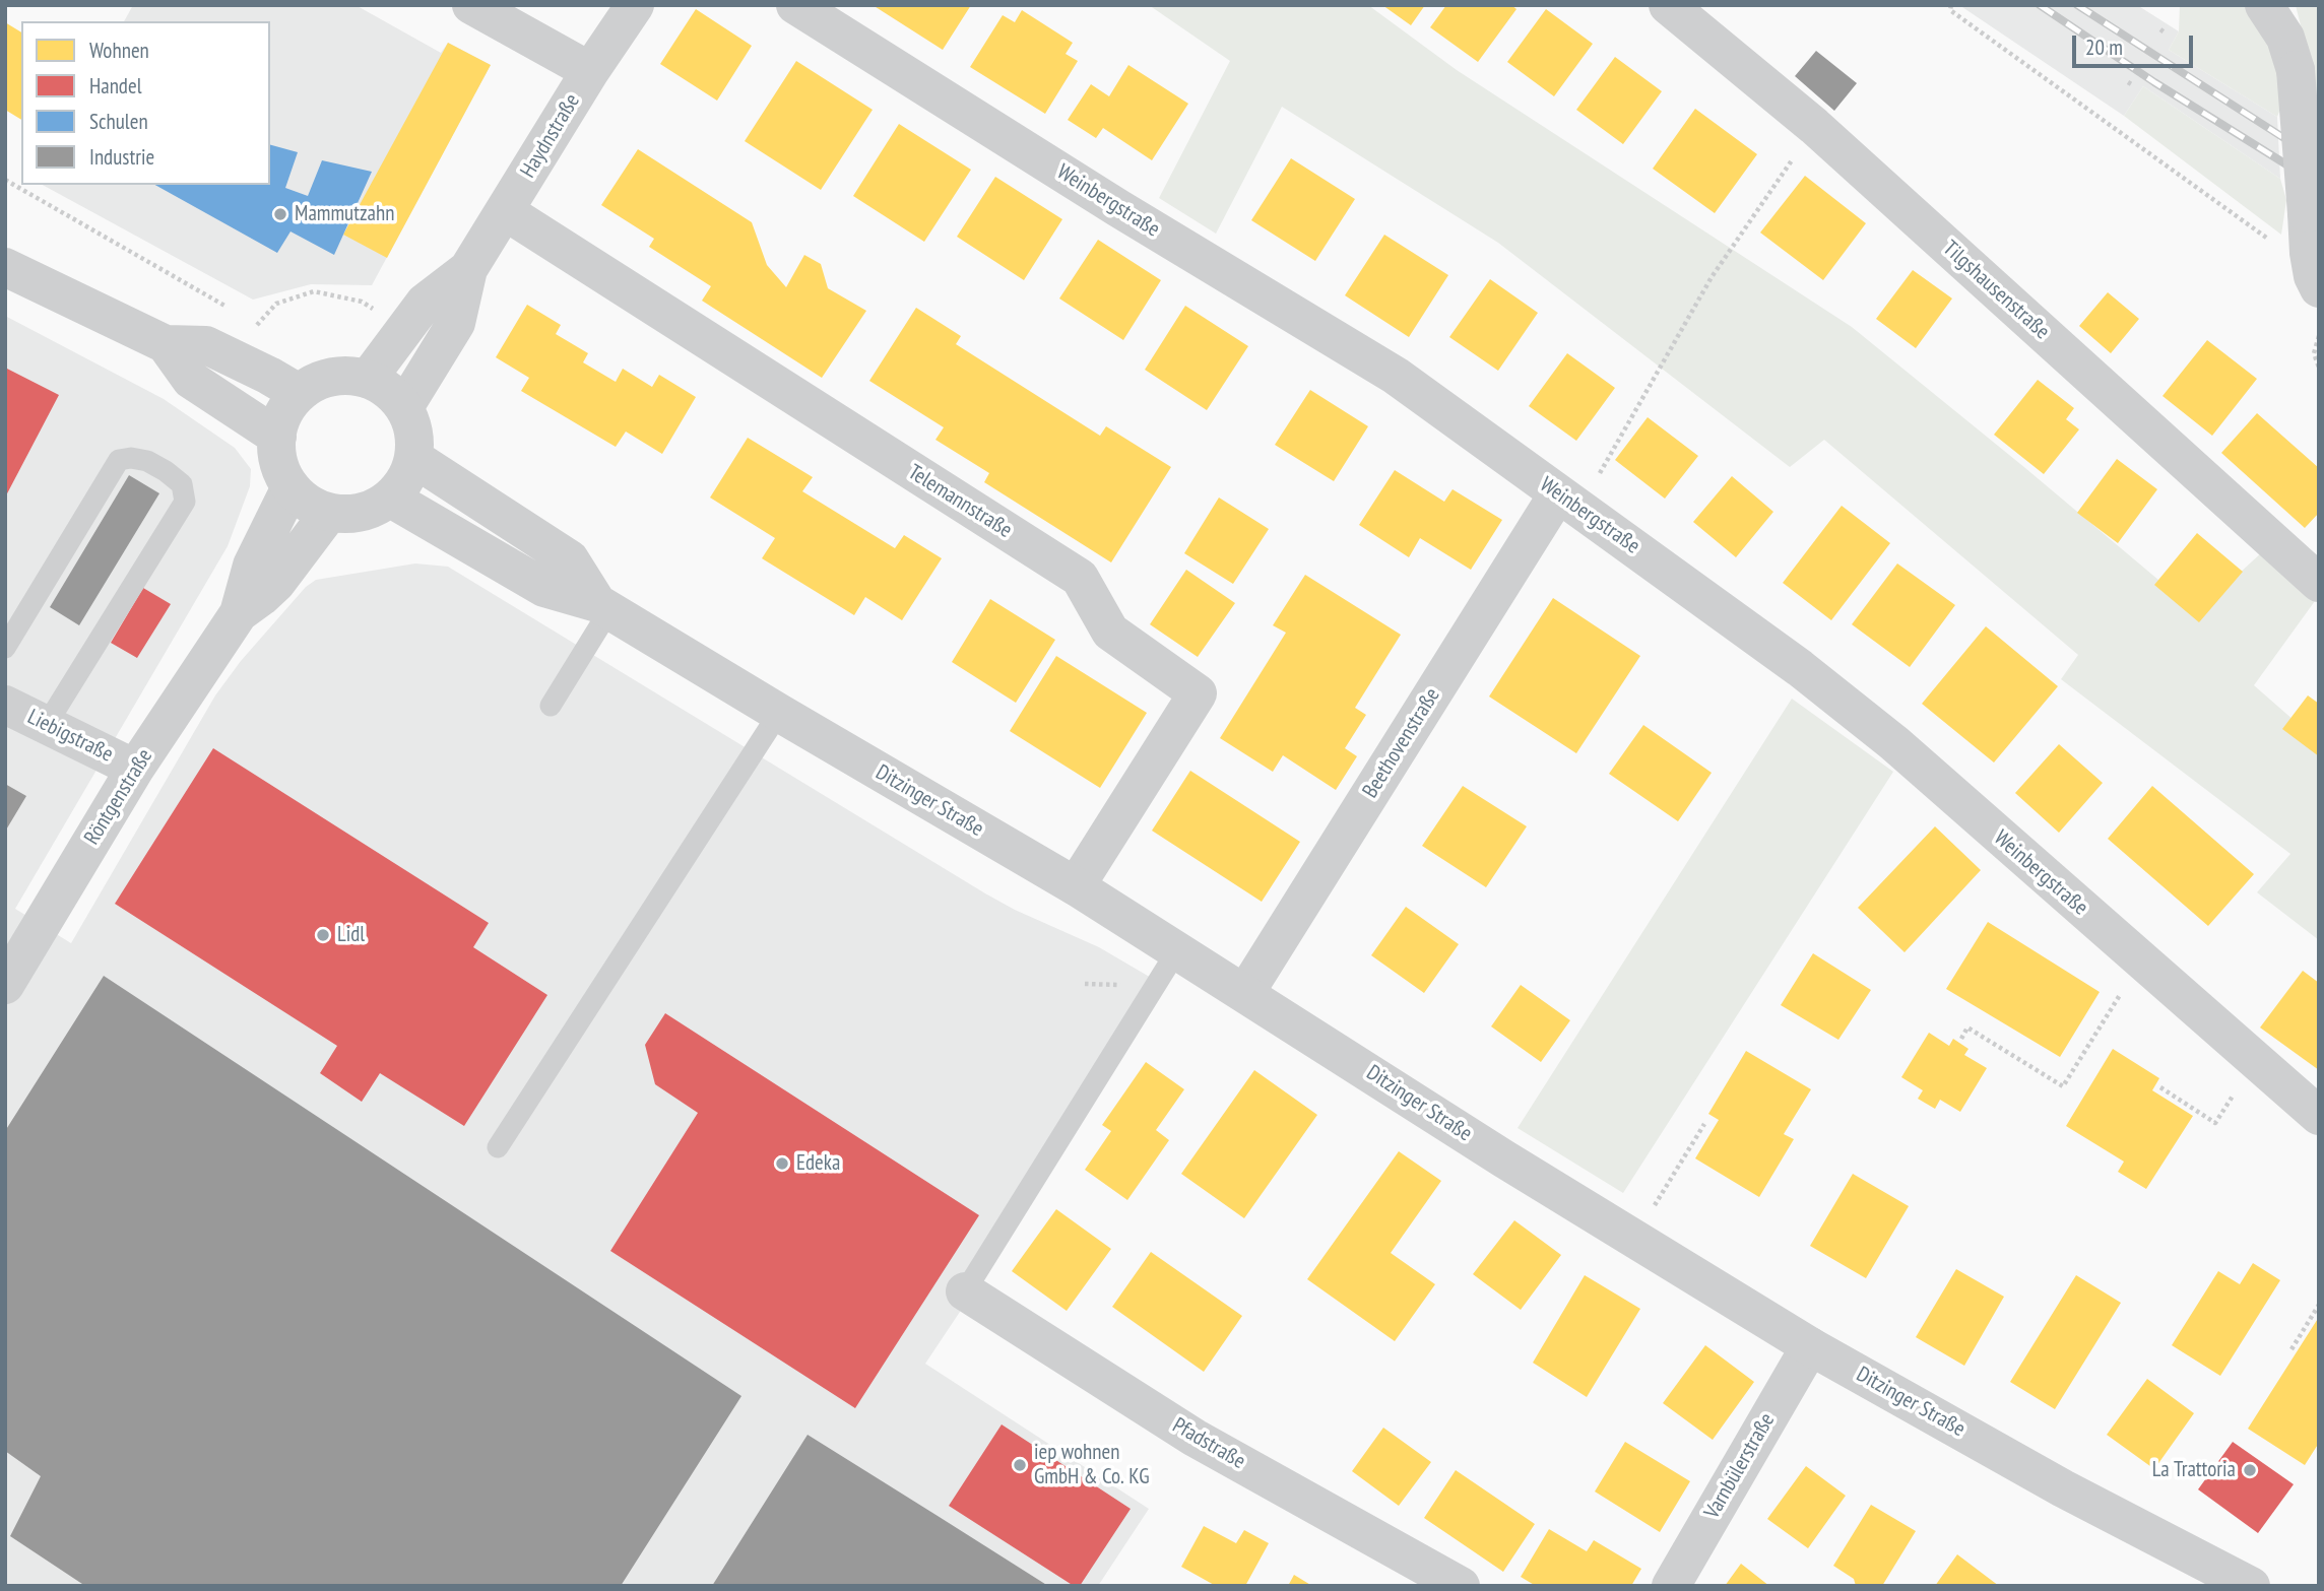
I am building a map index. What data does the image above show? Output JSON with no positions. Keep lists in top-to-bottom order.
{
  "streets": {
    "street": [
      "Haydnstraße",
      "Weinbergstraße",
      "Tilgshausenstraße",
      "Telemannstraße",
      "Liebigstraße",
      "Beethovenstraße",
      "Röntgenstraße",
      "Ditzinger Straße",
      "Pfadstraße",
      "Varnbülerstraße"
    ]
  },
  "crossings": [
    ["Haydnstraße", "Telemannstraße"],
    ["Haydnstraße", "Röntgenstraße"],
    ["Haydnstraße", "Ditzinger Straße"],
    ["Weinbergstraße", "Beethovenstraße"],
    ["Telemannstraße", "Ditzinger Straße"],
    ["Liebigstraße", "Röntgenstraße"],
    ["Beethovenstraße", "Ditzinger Straße"],
    ["Röntgenstraße", "Ditzinger Straße"],
    ["Ditzinger Straße", "Varnbülerstraße"]
  ],
  "places": [
    "Mammutzahn",
    "Lidl",
    "Edeka",
    "iep wohnen GmbH & Co. KG",
    "La Trattoria"
  ],
  "legend": [
    "Wohnen",
    "Handel",
    "Schulen",
    "Industrie"
  ],
  "scale_bar": "20 m"
}
